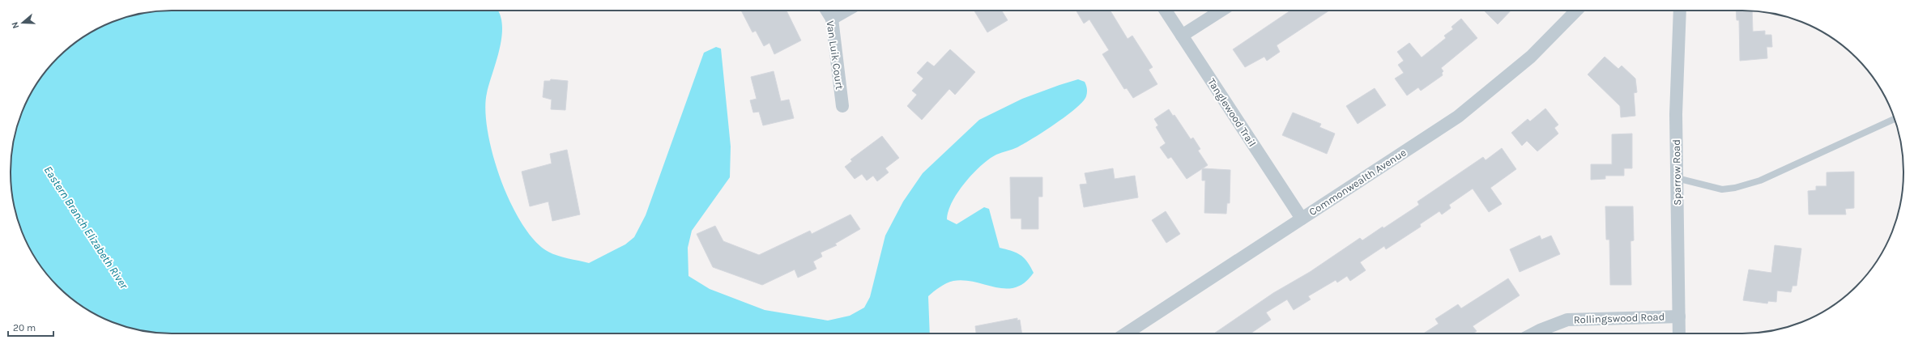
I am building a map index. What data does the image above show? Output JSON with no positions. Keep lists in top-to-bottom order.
{
  "streets": {
    "street": [
      "Van Luik Court",
      "Tanglewood Trail",
      "Sparrow Road",
      "Commonwealth Avenue",
      "Rollingswood Road"
    ]
  },
  "crossings": [
    ["Tanglewood Trail", "Commonwealth Avenue"],
    ["Sparrow Road", "Rollingswood Road"]
  ],
  "water": ["Eastern Branch Elizabeth River"],
  "scale_bar": "20 m",
  "north": "left"
}
